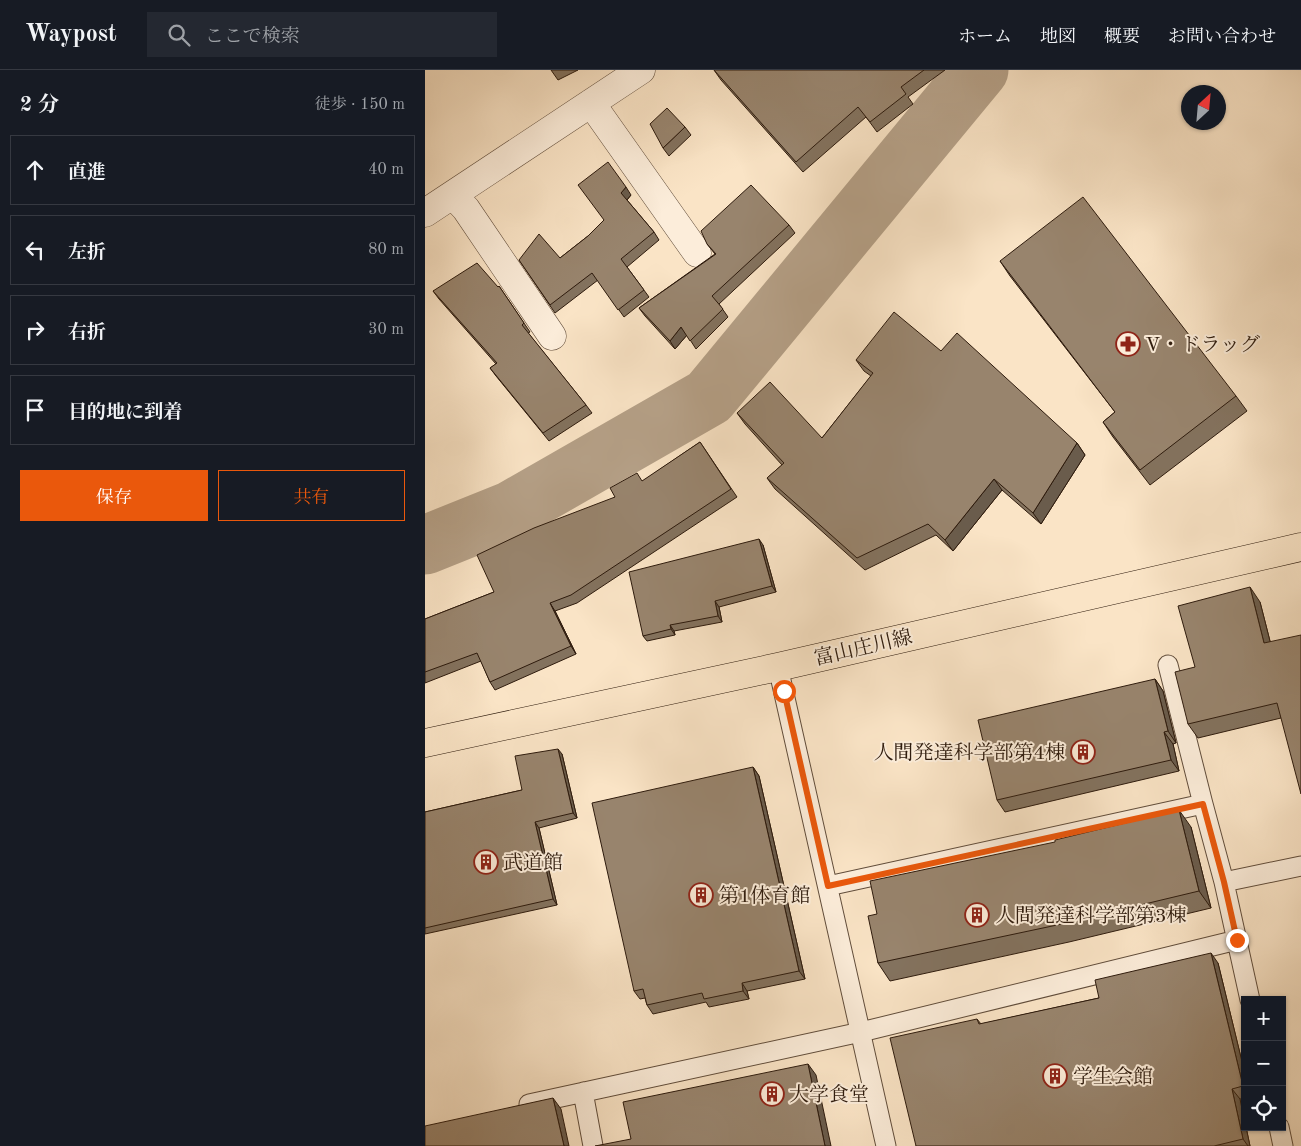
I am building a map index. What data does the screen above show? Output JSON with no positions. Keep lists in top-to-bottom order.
{
  "streets": {
    "main road": ["富山庄川線"]
  },
  "places": {
    "pharmacy": ["V・ドラッグ"],
    "building": [
      "人間発達科学部第4棟",
      "武道館",
      "第1体育館",
      "人間発達科学部第3棟",
      "学生会館",
      "大学食堂"
    ]
  },
  "north": "top right",
  "page": {
    "header": "Waypost",
    "search": "ここで検索",
    "nav": [
      "ホーム",
      "地図",
      "概要",
      "お問い合わせ"
    ],
    "heading": ["2 分", "徒歩 · 150 m"],
    "list": [
      ["直進", "40 m"],
      ["左折", "80 m"],
      ["右折", "30 m"],
      "目的地に到着"
    ],
    "buttons": ["保存", "共有"],
    "map_buttons": ["+", "−"]
  }
}
